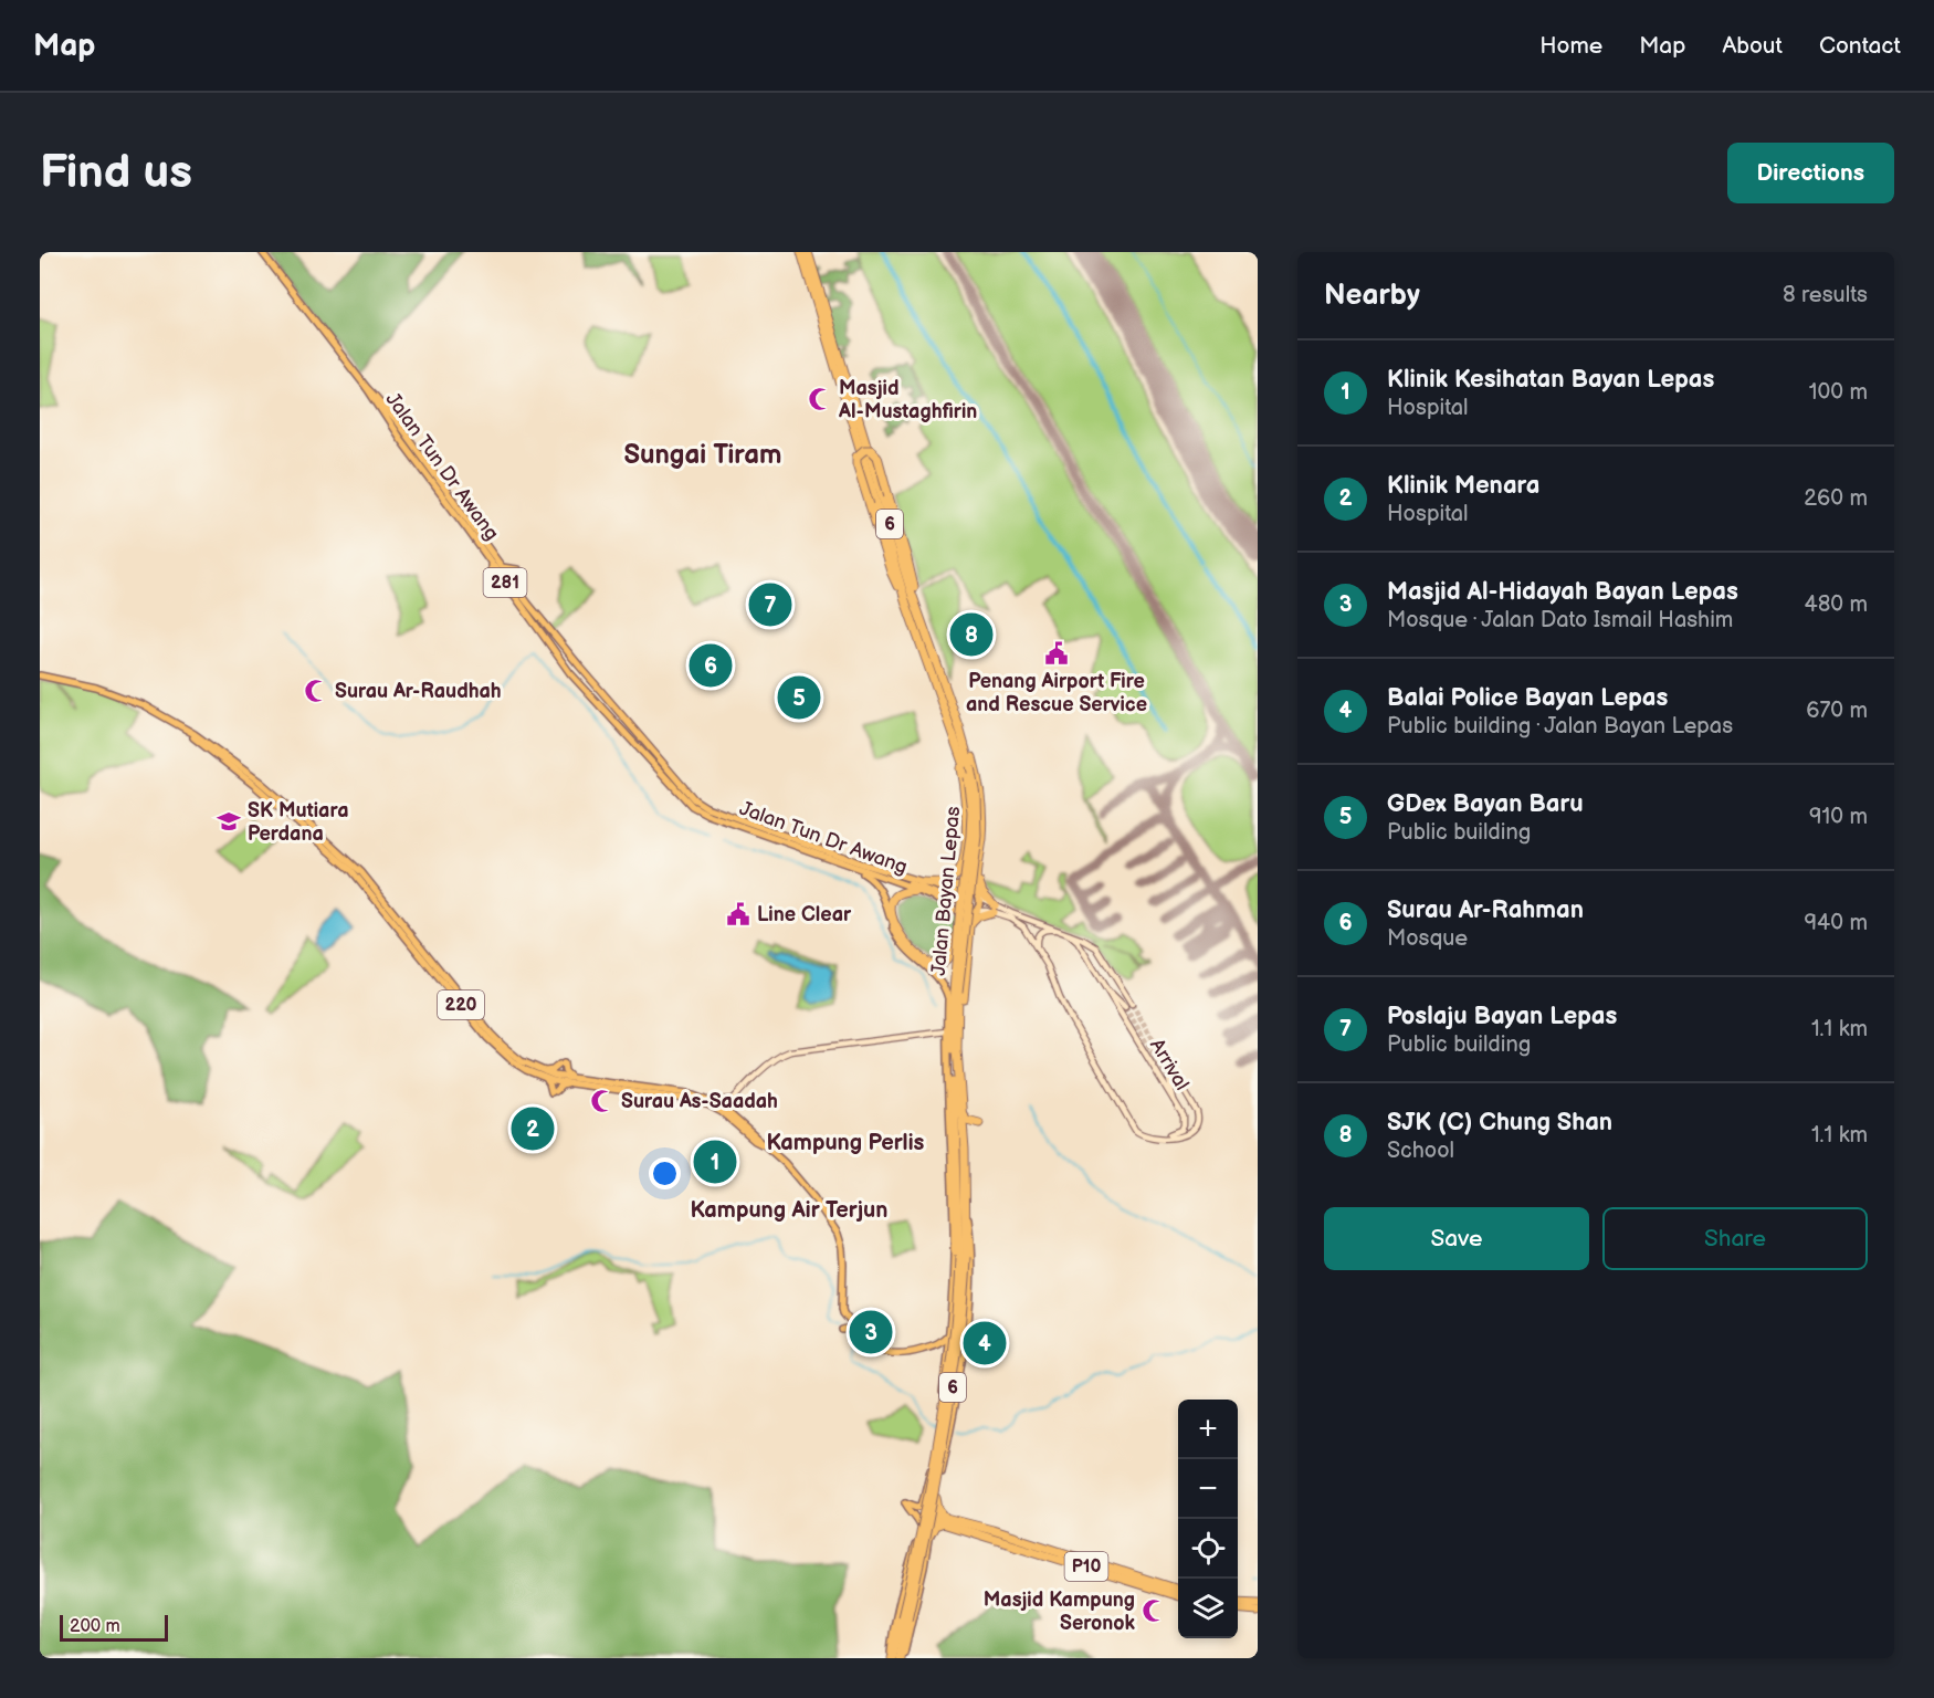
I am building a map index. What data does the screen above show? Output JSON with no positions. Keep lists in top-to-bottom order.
{
  "streets": {
    "highway": ["6", "Jalan Bayan Lepas", "P10"],
    "main road": ["Jalan Tun Dr Awang", "281", "220"],
    "street": ["Arrival"]
  },
  "crossings": [
    ["6", "Jalan Bayan Lepas"],
    ["6", "P10"],
    ["Jalan Bayan Lepas", "P10"]
  ],
  "districts": ["Sungai Tiram", "Kampung Perlis", "Kampung Air Terjun"],
  "places": {
    "mosque": [
      "Masjid Al-Mustaghfirin",
      "Surau Ar-Raudhah",
      "Surau As-Saadah",
      "Masjid Kampung Seronok"
    ],
    "public building": ["Penang Airport Fire and Rescue Service", "Line Clear"],
    "school or university": ["SK Mutiara Perdana"]
  },
  "scale_bar": "200 m",
  "page": {
    "header": "Map",
    "nav": [
      "Home",
      "Map",
      "About",
      "Contact"
    ],
    "buttons": [
      "Directions",
      ["Save", "Share"]
    ],
    "title": "Find us",
    "heading": ["Nearby", "8 results"],
    "list": [
      {
        "mark": "1",
        "name": "Klinik Kesihatan Bayan Lepas",
        "note": "Hospital",
        "value": "100 m"
      },
      {
        "mark": "2",
        "name": "Klinik Menara",
        "note": "Hospital",
        "value": "260 m"
      },
      {
        "mark": "3",
        "name": "Masjid Al-Hidayah Bayan Lepas",
        "note": "Mosque · Jalan Dato Ismail Hashim",
        "value": "480 m"
      },
      {
        "mark": "4",
        "name": "Balai Police Bayan Lepas",
        "note": "Public building · Jalan Bayan Lepas",
        "value": "670 m"
      },
      {
        "mark": "5",
        "name": "GDex Bayan Baru",
        "note": "Public building",
        "value": "910 m"
      },
      {
        "mark": "6",
        "name": "Surau Ar-Rahman",
        "note": "Mosque",
        "value": "940 m"
      },
      {
        "mark": "7",
        "name": "Poslaju Bayan Lepas",
        "note": "Public building",
        "value": "1.1 km"
      },
      {
        "mark": "8",
        "name": "SJK (C) Chung Shan",
        "note": "School",
        "value": "1.1 km"
      }
    ],
    "pins": [
      "7",
      "8",
      "6",
      "5",
      "2",
      "1",
      "3",
      "4"
    ],
    "map_buttons": ["+", "−"],
    "scale": "200 m"
  }
}
